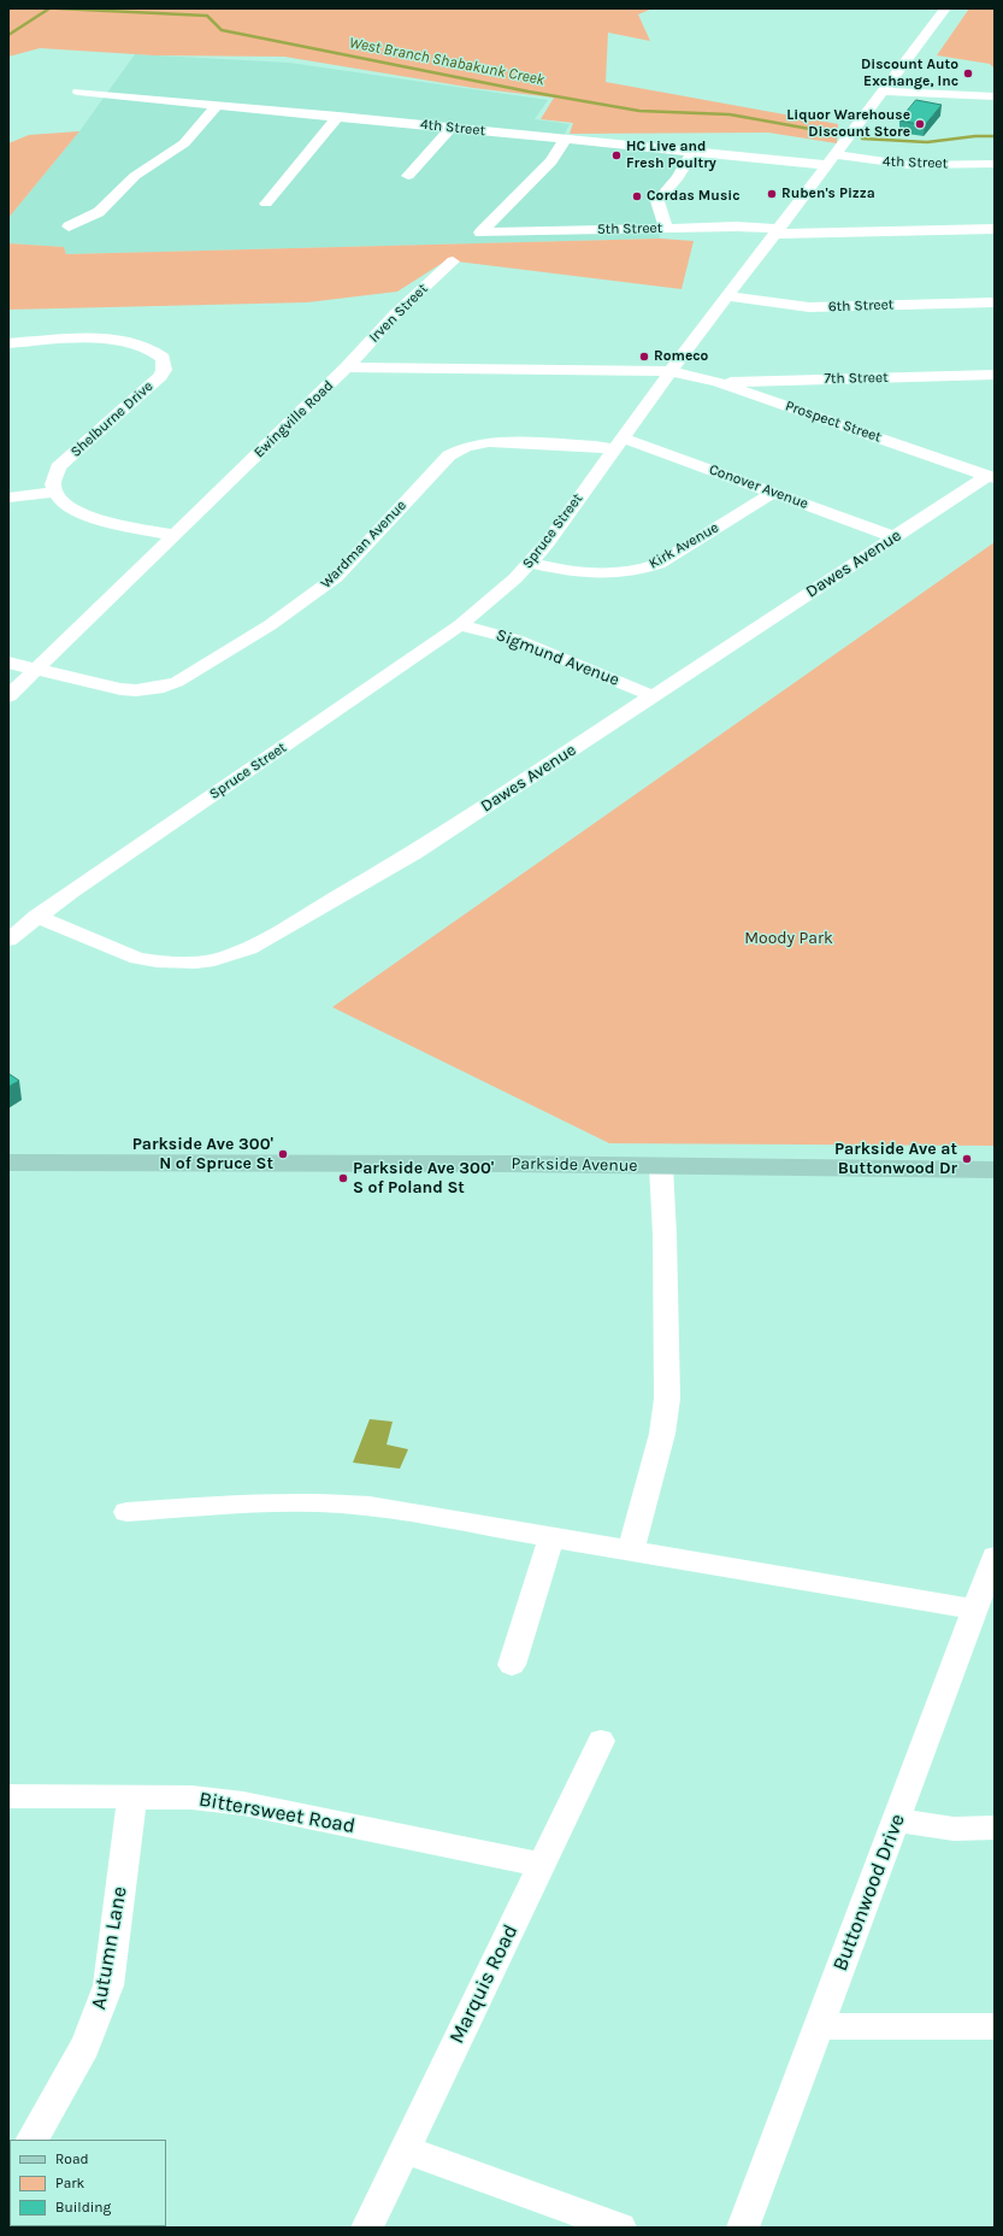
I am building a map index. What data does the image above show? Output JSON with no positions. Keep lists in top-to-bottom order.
{
  "streets": {
    "main road": ["Parkside Avenue"],
    "street": [
      "4th Street",
      "5th Street",
      "6th Street",
      "Irven Street",
      "7th Street",
      "Shelburne Drive",
      "Ewingville Road",
      "Prospect Street",
      "Conover Avenue",
      "Spruce Street",
      "Wardman Avenue",
      "Kirk Avenue",
      "Dawes Avenue",
      "Sigmund Avenue",
      "Bittersweet Road",
      "Buttonwood Drive",
      "Autumn Lane",
      "Marquis Road"
    ]
  },
  "crossings": [
    ["4th Street", "5th Street"],
    ["4th Street", "Spruce Street"],
    ["5th Street", "Spruce Street"],
    ["6th Street", "Spruce Street"],
    ["Irven Street", "Ewingville Road"],
    ["7th Street", "Prospect Street"],
    ["Ewingville Road", "Prospect Street"],
    ["Ewingville Road", "Spruce Street"],
    ["Ewingville Road", "Wardman Avenue"],
    ["Prospect Street", "Spruce Street"],
    ["Prospect Street", "Dawes Avenue"],
    ["Conover Avenue", "Spruce Street"],
    ["Conover Avenue", "Wardman Avenue"],
    ["Conover Avenue", "Kirk Avenue"],
    ["Conover Avenue", "Dawes Avenue"],
    ["Spruce Street", "Wardman Avenue"],
    ["Spruce Street", "Kirk Avenue"],
    ["Spruce Street", "Dawes Avenue"],
    ["Spruce Street", "Sigmund Avenue"],
    ["Dawes Avenue", "Sigmund Avenue"],
    ["Bittersweet Road", "Autumn Lane"],
    ["Bittersweet Road", "Marquis Road"]
  ],
  "water": ["West Branch Shabakunk Creek"],
  "parks": ["Moody Park"],
  "places": [
    "Discount Auto Exchange, Inc",
    "Liquor Warehouse Discount Store",
    "HC Live and Fresh Poultry",
    "Ruben's Pizza",
    "Cordas Music",
    "Romeco",
    "Parkside Ave 300' N of Spruce St",
    "Parkside Ave at Buttonwood Dr",
    "Parkside Ave 300' S of Poland St"
  ],
  "legend": ["Road", "Park", "Building"]
}
